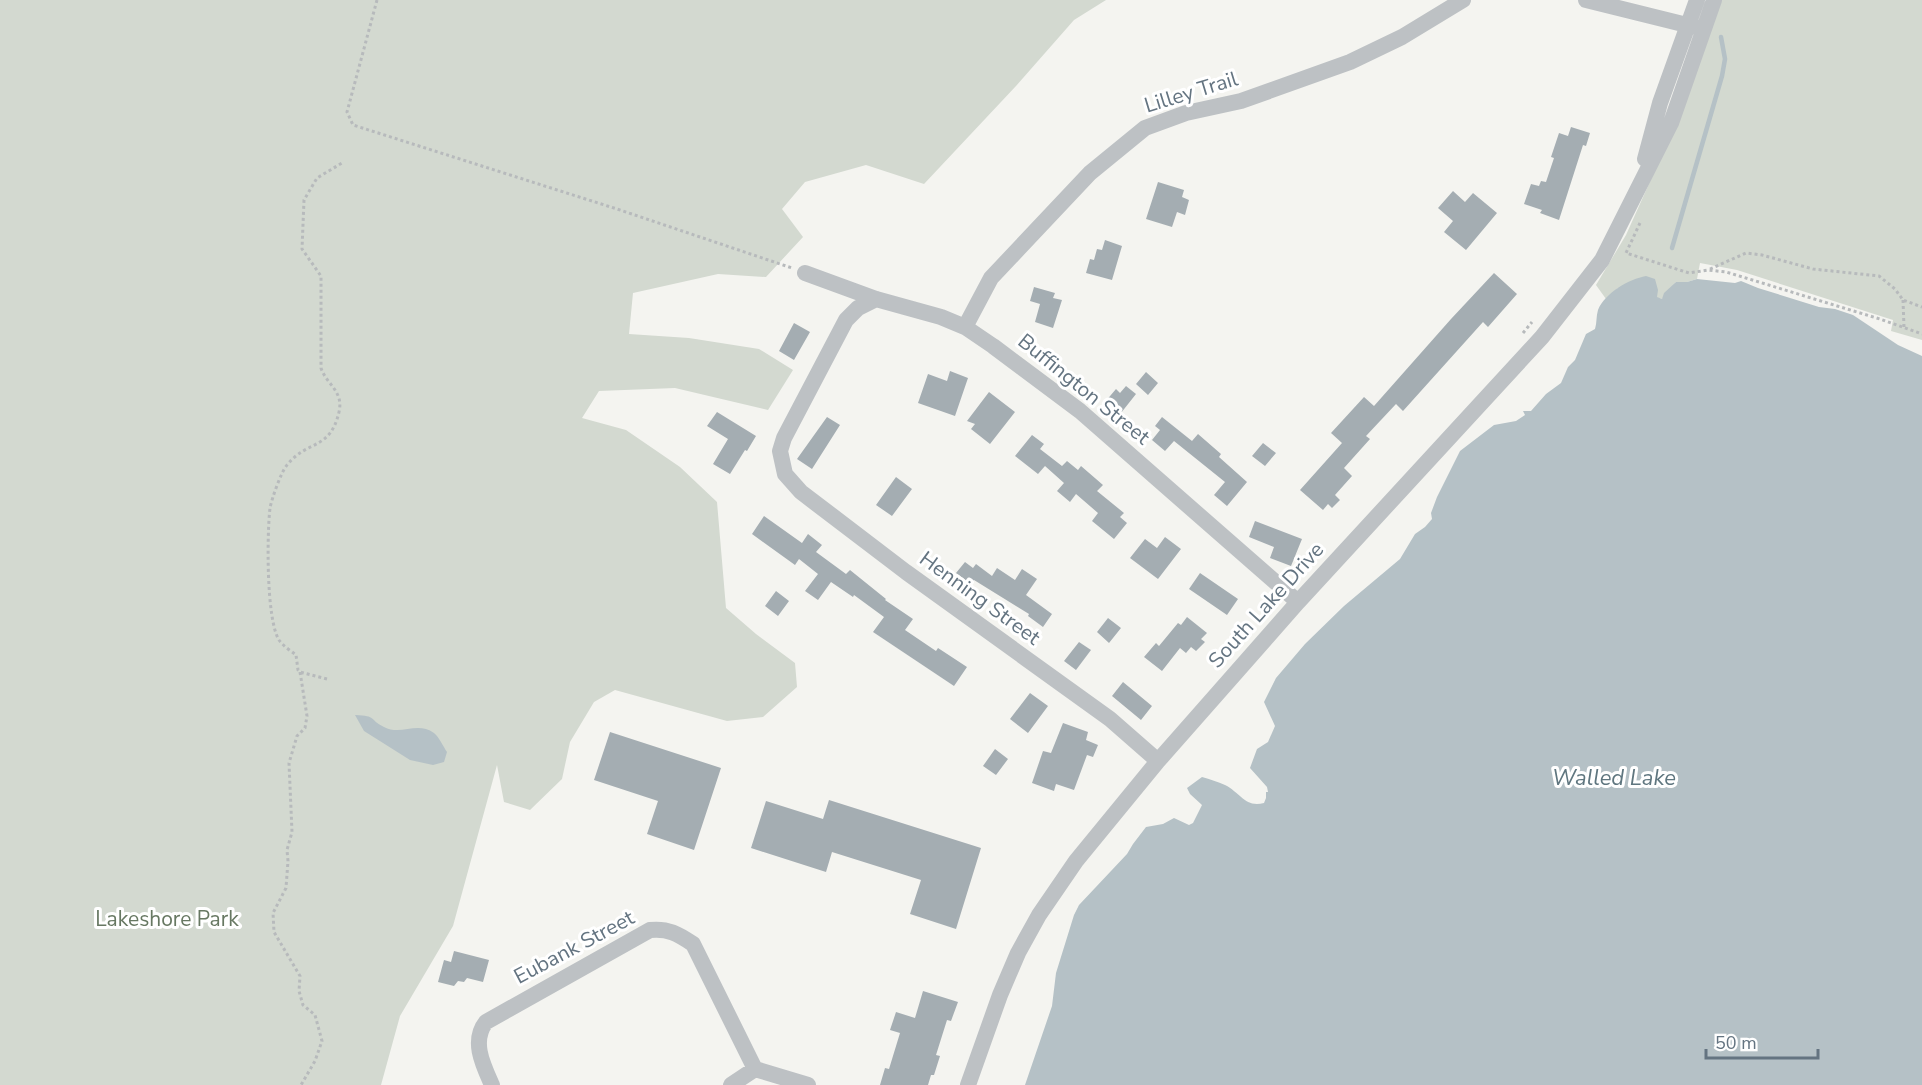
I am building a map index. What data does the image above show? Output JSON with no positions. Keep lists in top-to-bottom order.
{
  "streets": {
    "street": [
      "Lilley Trail",
      "Buffington Street",
      "Henning Street",
      "South Lake Drive",
      "Eubank Street"
    ]
  },
  "crossings": [
    ["Lilley Trail", "Buffington Street"],
    ["Buffington Street", "Henning Street"],
    ["Buffington Street", "South Lake Drive"],
    ["Henning Street", "South Lake Drive"]
  ],
  "water": ["Walled Lake"],
  "parks": ["Lakeshore Park"],
  "scale_bar": "50 m"
}
